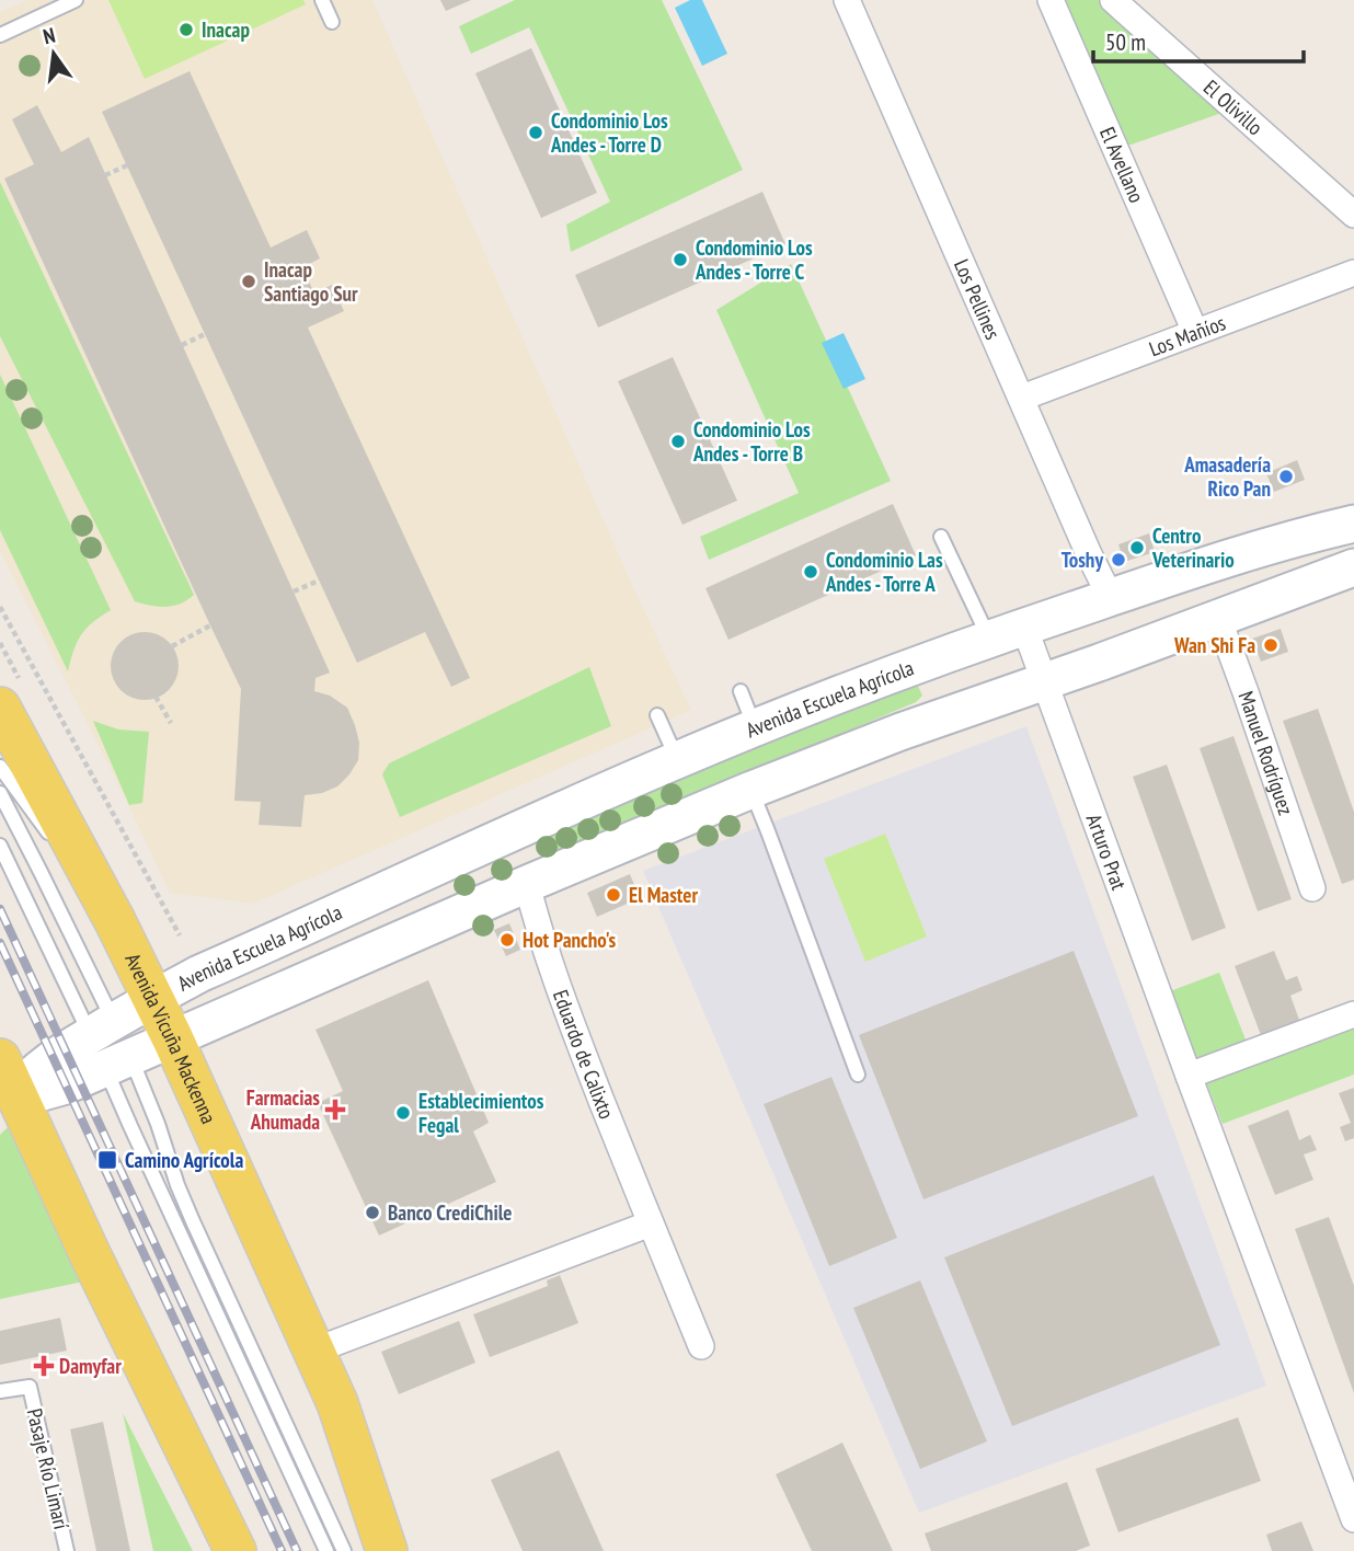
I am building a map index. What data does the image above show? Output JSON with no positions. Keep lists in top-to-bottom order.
{
  "streets": {
    "main road": ["Avenida Escuela Agrícola", "Avenida Vicuña Mackenna"],
    "street": [
      "El Olivillo",
      "El Avellano",
      "Los Pellines",
      "Los Mañíos",
      "Manuel Rodríguez",
      "Arturo Prat",
      "Eduardo de Calixto"
    ],
    "lane": ["Pasaje Río Limarí"]
  },
  "crossings": [
    ["El Avellano", "Los Mañíos"],
    ["Los Pellines", "Los Mañíos"],
    ["Los Pellines", "Avenida Escuela Agrícola"],
    ["Avenida Escuela Agrícola", "Manuel Rodríguez"],
    ["Avenida Escuela Agrícola", "Arturo Prat"],
    ["Avenida Escuela Agrícola", "Avenida Vicuña Mackenna"],
    ["Avenida Escuela Agrícola", "Eduardo de Calixto"]
  ],
  "places": {
    "other": [
      "Inacap",
      "Condominio Los Andes - Torre D",
      "Condominio Los Andes - Torre C",
      "Inacap Santiago Sur",
      "Condominio Los Andes - Torre B",
      "Amasadería Rico Pan",
      "Centro Veterinario",
      "Toshy",
      "Condominio Las Andes - Torre A",
      "Wan Shi Fa",
      "El Master",
      "Hot Pancho's",
      "Establecimientos Fegal",
      "Banco CrediChile"
    ],
    "health": ["Farmacias Ahumada", "Damyfar"],
    "transit": ["Camino Agrícola"]
  },
  "scale_bar": "50 m",
  "north": "top"
}
